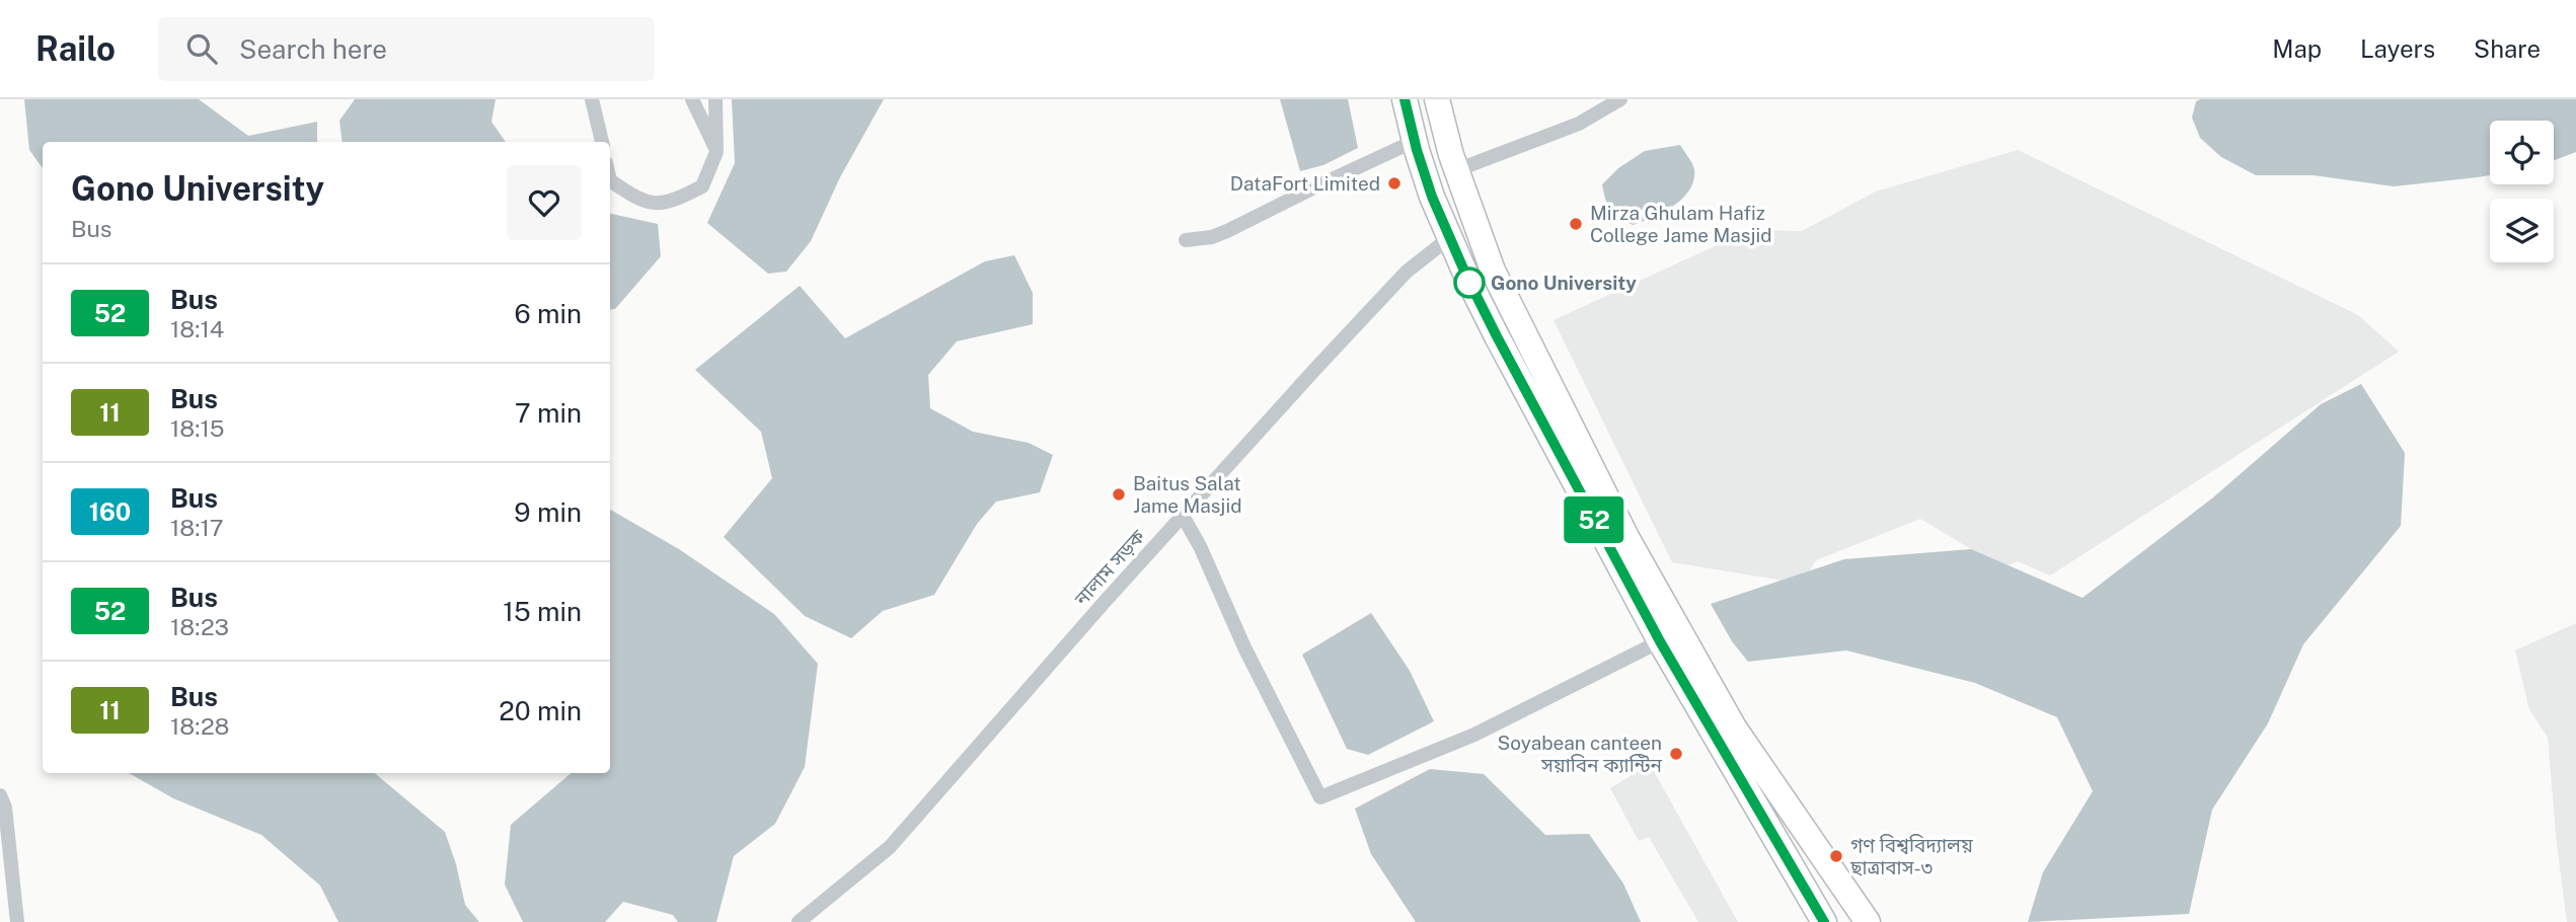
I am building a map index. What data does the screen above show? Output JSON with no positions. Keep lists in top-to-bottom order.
{
  "streets": {
    "street": ["নালাম সড়ক"]
  },
  "places": [
    "DataFort Limited",
    "Mirza Ghulam Hafiz College Jame Masjid",
    "Gono University",
    "Baitus Salat Jame Masjid",
    "Soyabean canteen সয়াবিন ক্যান্টিন",
    "গণ বিশ্ববিদ্যালয় ছাত্রাবাস-৩"
  ],
  "lines": ["bus line 52"],
  "page": {
    "header": "Railo",
    "search": "Search here",
    "nav": ["Map", "Layers", "Share"],
    "on_map": "52",
    "heading": ["Gono University", "Bus"],
    "list": [
      {
        "mark": "52",
        "name": "Bus",
        "note": "18:14",
        "value": "6 min"
      },
      {
        "mark": "11",
        "name": "Bus",
        "note": "18:15",
        "value": "7 min"
      },
      {
        "mark": "160",
        "name": "Bus",
        "note": "18:17",
        "value": "9 min"
      },
      {
        "mark": "52",
        "name": "Bus",
        "note": "18:23",
        "value": "15 min"
      },
      {
        "mark": "11",
        "name": "Bus",
        "note": "18:28",
        "value": "20 min"
      }
    ]
  }
}
